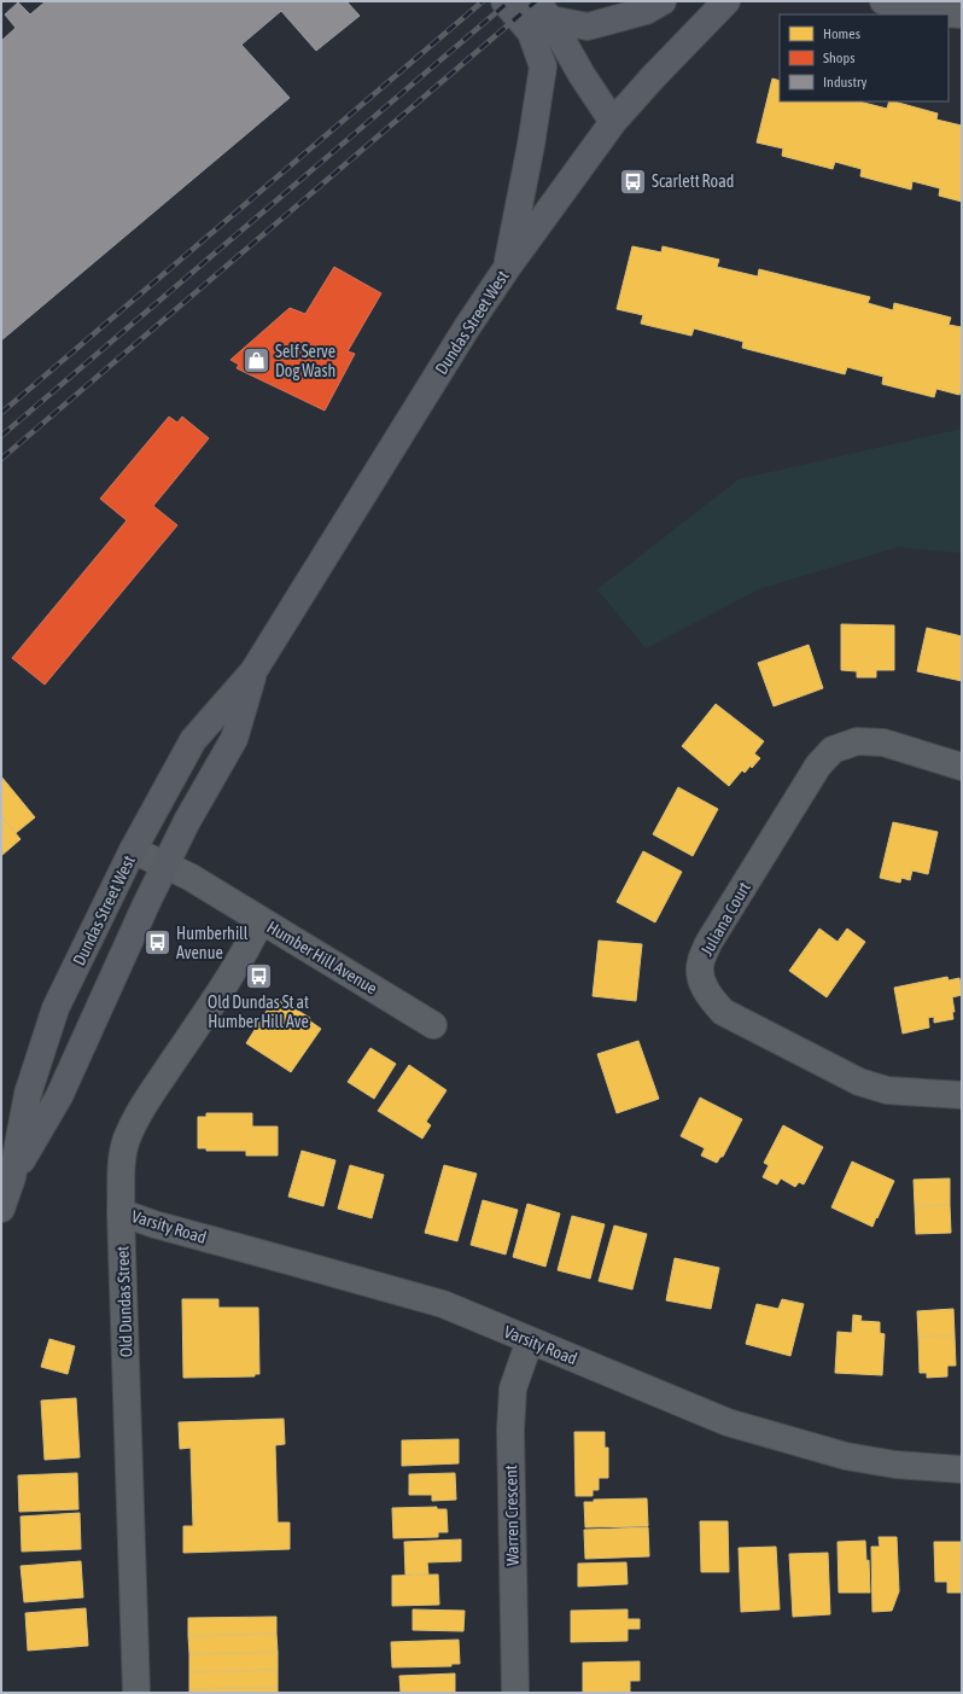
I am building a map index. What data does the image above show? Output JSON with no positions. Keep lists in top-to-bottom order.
{
  "streets": {
    "main road": ["Dundas Street West"],
    "street": [
      "Juliana Court",
      "Humber Hill Avenue",
      "Varsity Road",
      "Old Dundas Street",
      "Warren Crescent"
    ]
  },
  "crossings": [
    ["Dundas Street West", "Humber Hill Avenue"],
    ["Humber Hill Avenue", "Old Dundas Street"],
    ["Varsity Road", "Old Dundas Street"],
    ["Varsity Road", "Warren Crescent"]
  ],
  "places": {
    "bus stop": ["Scarlett Road", "Humberhill Avenue", "Old Dundas St at Humber Hill Ave"],
    "shop": ["Self Serve Dog Wash"]
  },
  "legend": ["Homes", "Shops", "Industry"]
}
